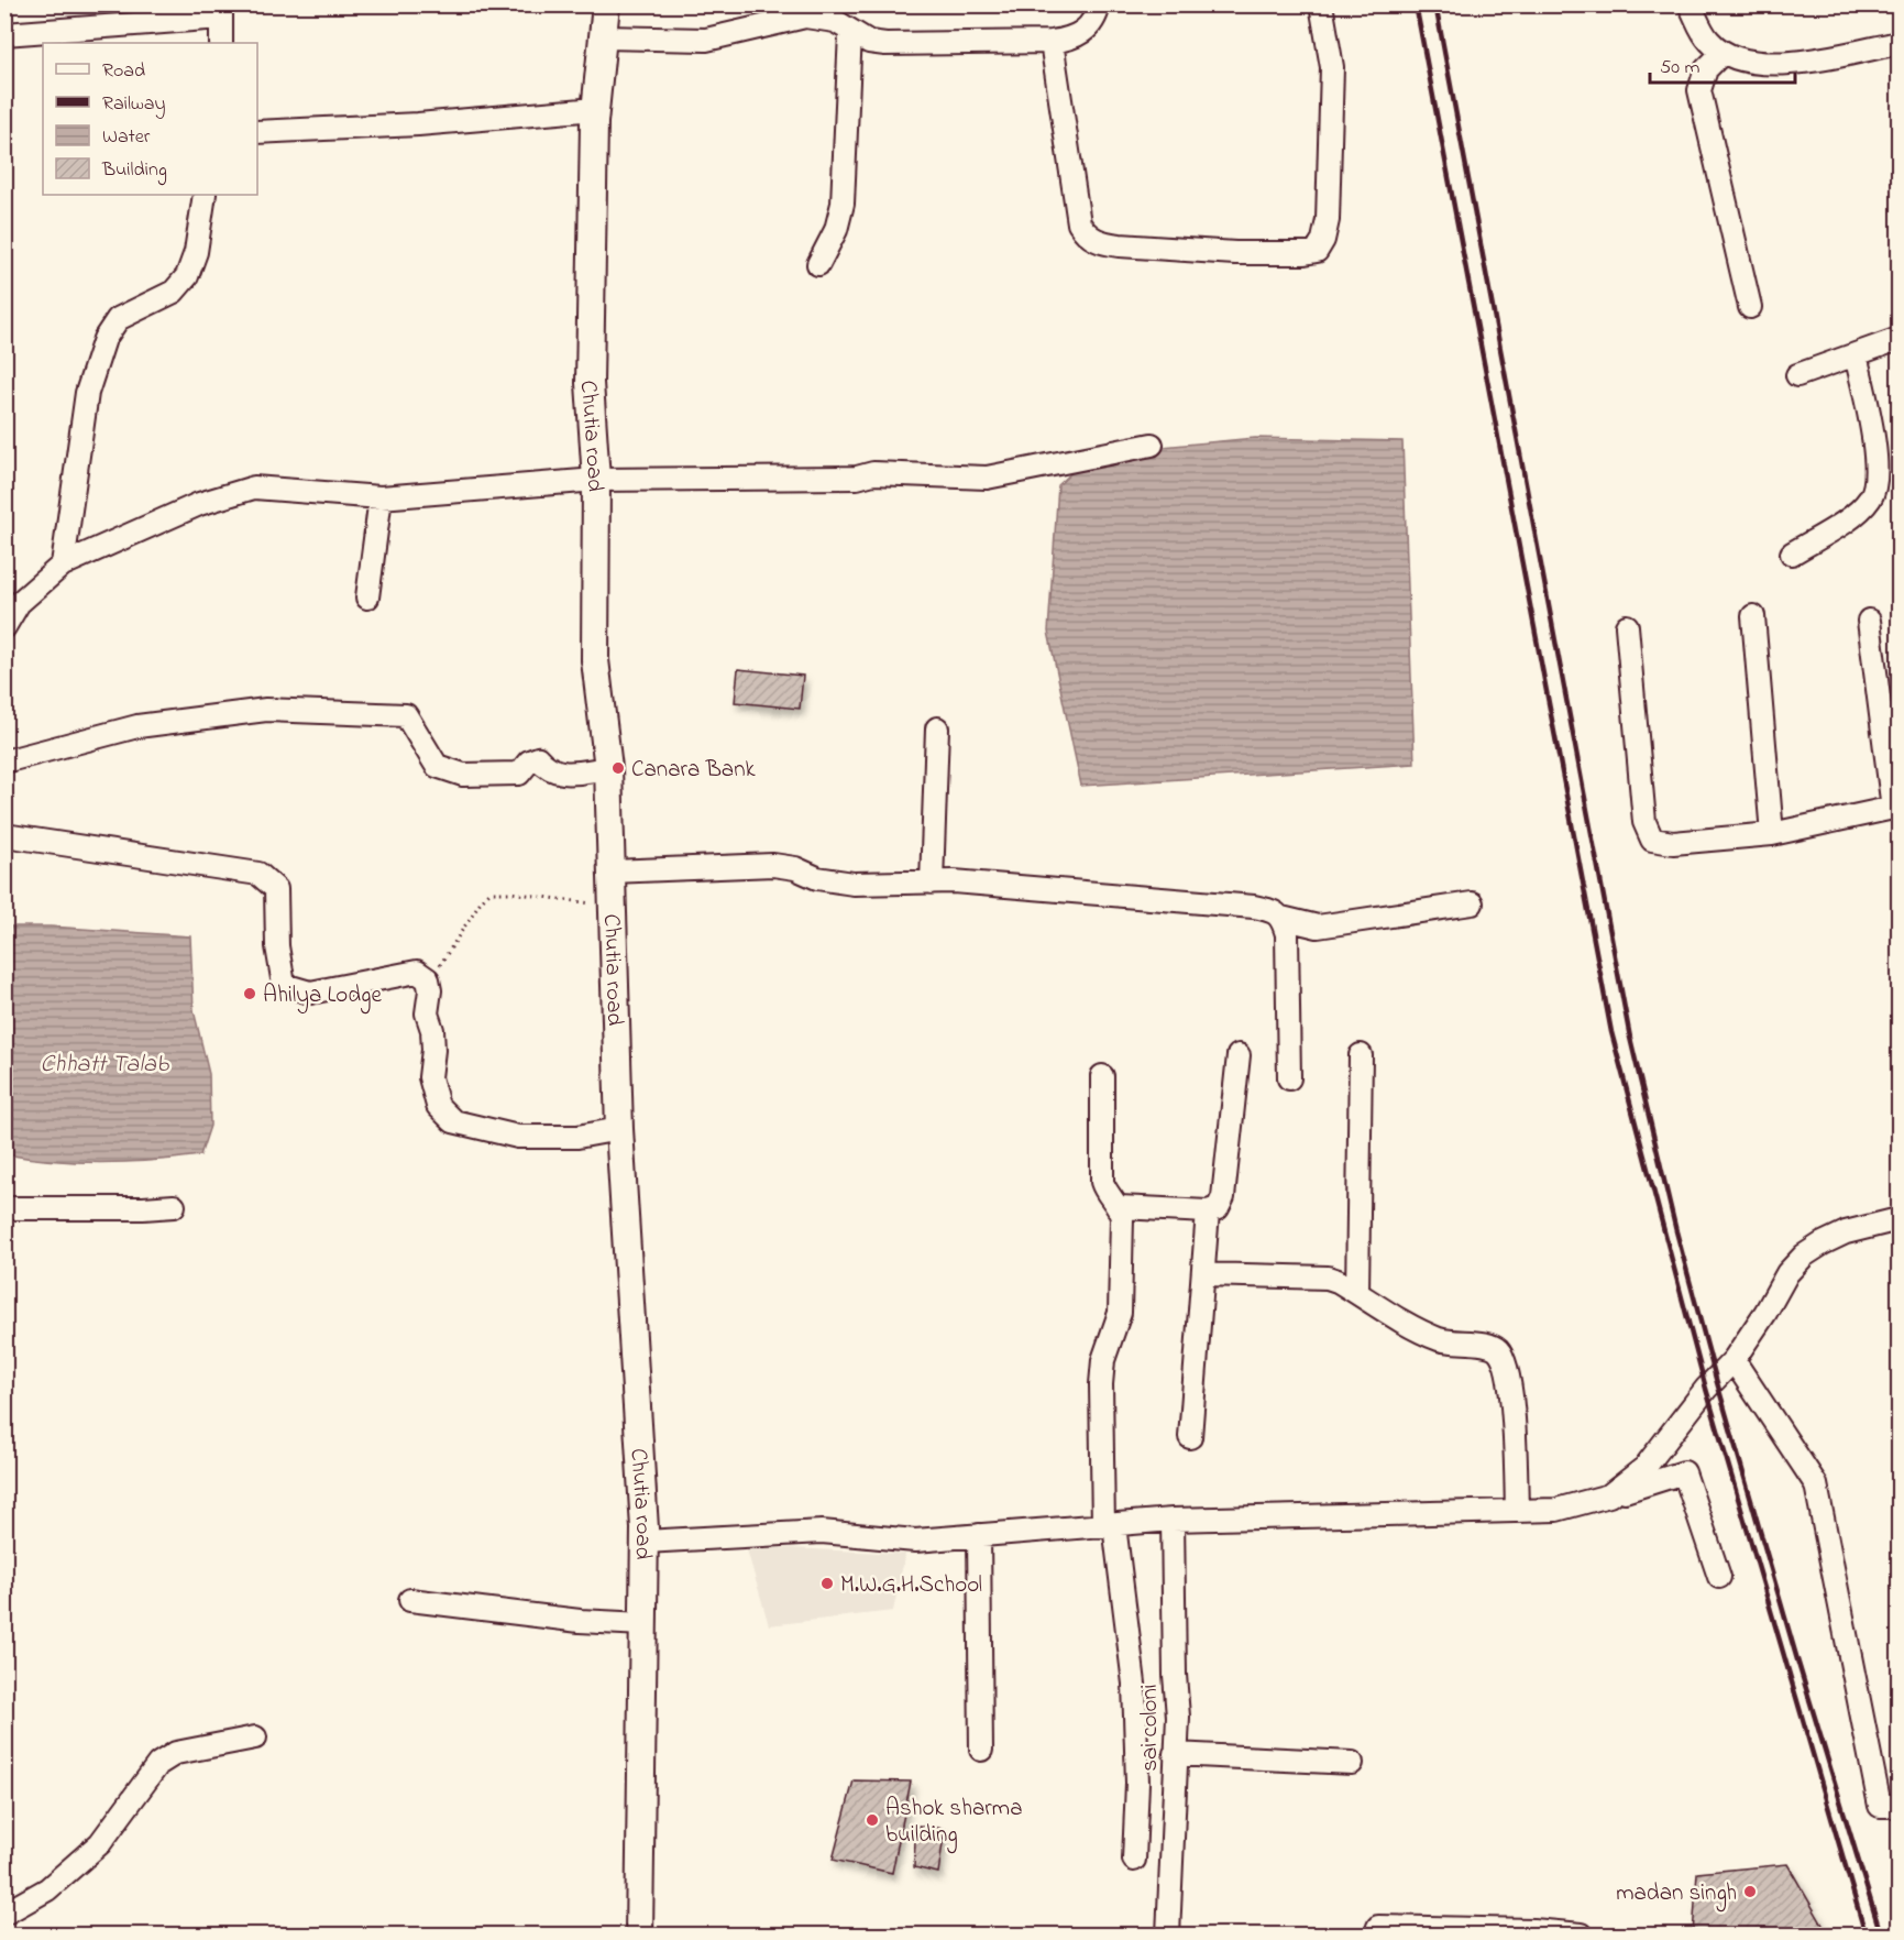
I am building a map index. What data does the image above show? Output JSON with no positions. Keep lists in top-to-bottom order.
{
  "streets": {
    "street": ["Chutia road", "sai coloni"]
  },
  "water": ["Chhatt Talab"],
  "places": [
    "Canara Bank",
    "Ahilya Lodge",
    "M.W.G.H.School",
    "Ashok sharma building",
    "madan singh"
  ],
  "legend": [
    "Road",
    "Railway",
    "Water",
    "Building"
  ],
  "scale_bar": "50 m"
}
